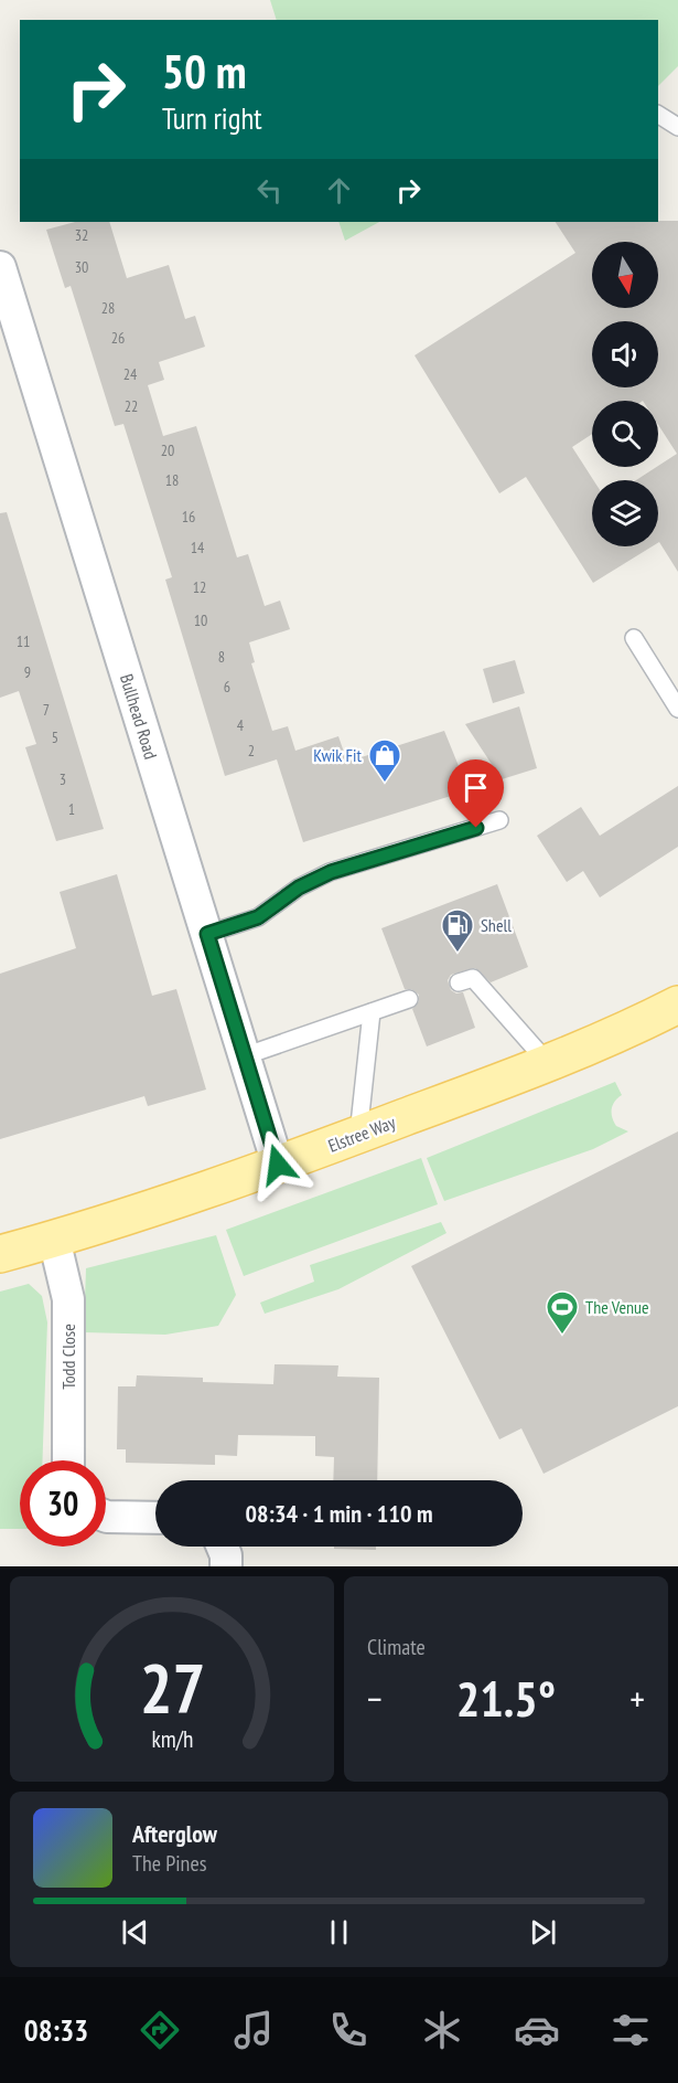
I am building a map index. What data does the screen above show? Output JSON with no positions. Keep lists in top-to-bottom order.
{
  "streets": {
    "main road": ["Elstree Way"],
    "street": ["Bullhead Road", "Todd Close"]
  },
  "crossings": [
    ["Bullhead Road", "Elstree Way"],
    ["Elstree Way", "Todd Close"]
  ],
  "places": {
    "shop": ["Kwik Fit"],
    "fuel station": ["Shell"],
    "sports": ["The Venue"]
  },
  "house_numbers": [
    "32",
    "30",
    "28",
    "26",
    "24",
    "22",
    "20",
    "18",
    "16",
    "14",
    "12",
    "10",
    "11",
    "8",
    "9",
    "6",
    "7",
    "4",
    "5",
    "2",
    "3",
    "1"
  ],
  "north": "bottom",
  "page": {
    "turn": ["50 m", "Turn right"],
    "limit": "30",
    "trip": "08:34 · 1 min · 110 m",
    "tile": "Climate",
    "heat": ["−", "21.5°", "+"],
    "song": ["Afterglow", "The Pines"],
    "tabs": "08:33",
    "gauge": ["27", "km/h"]
  }
}
